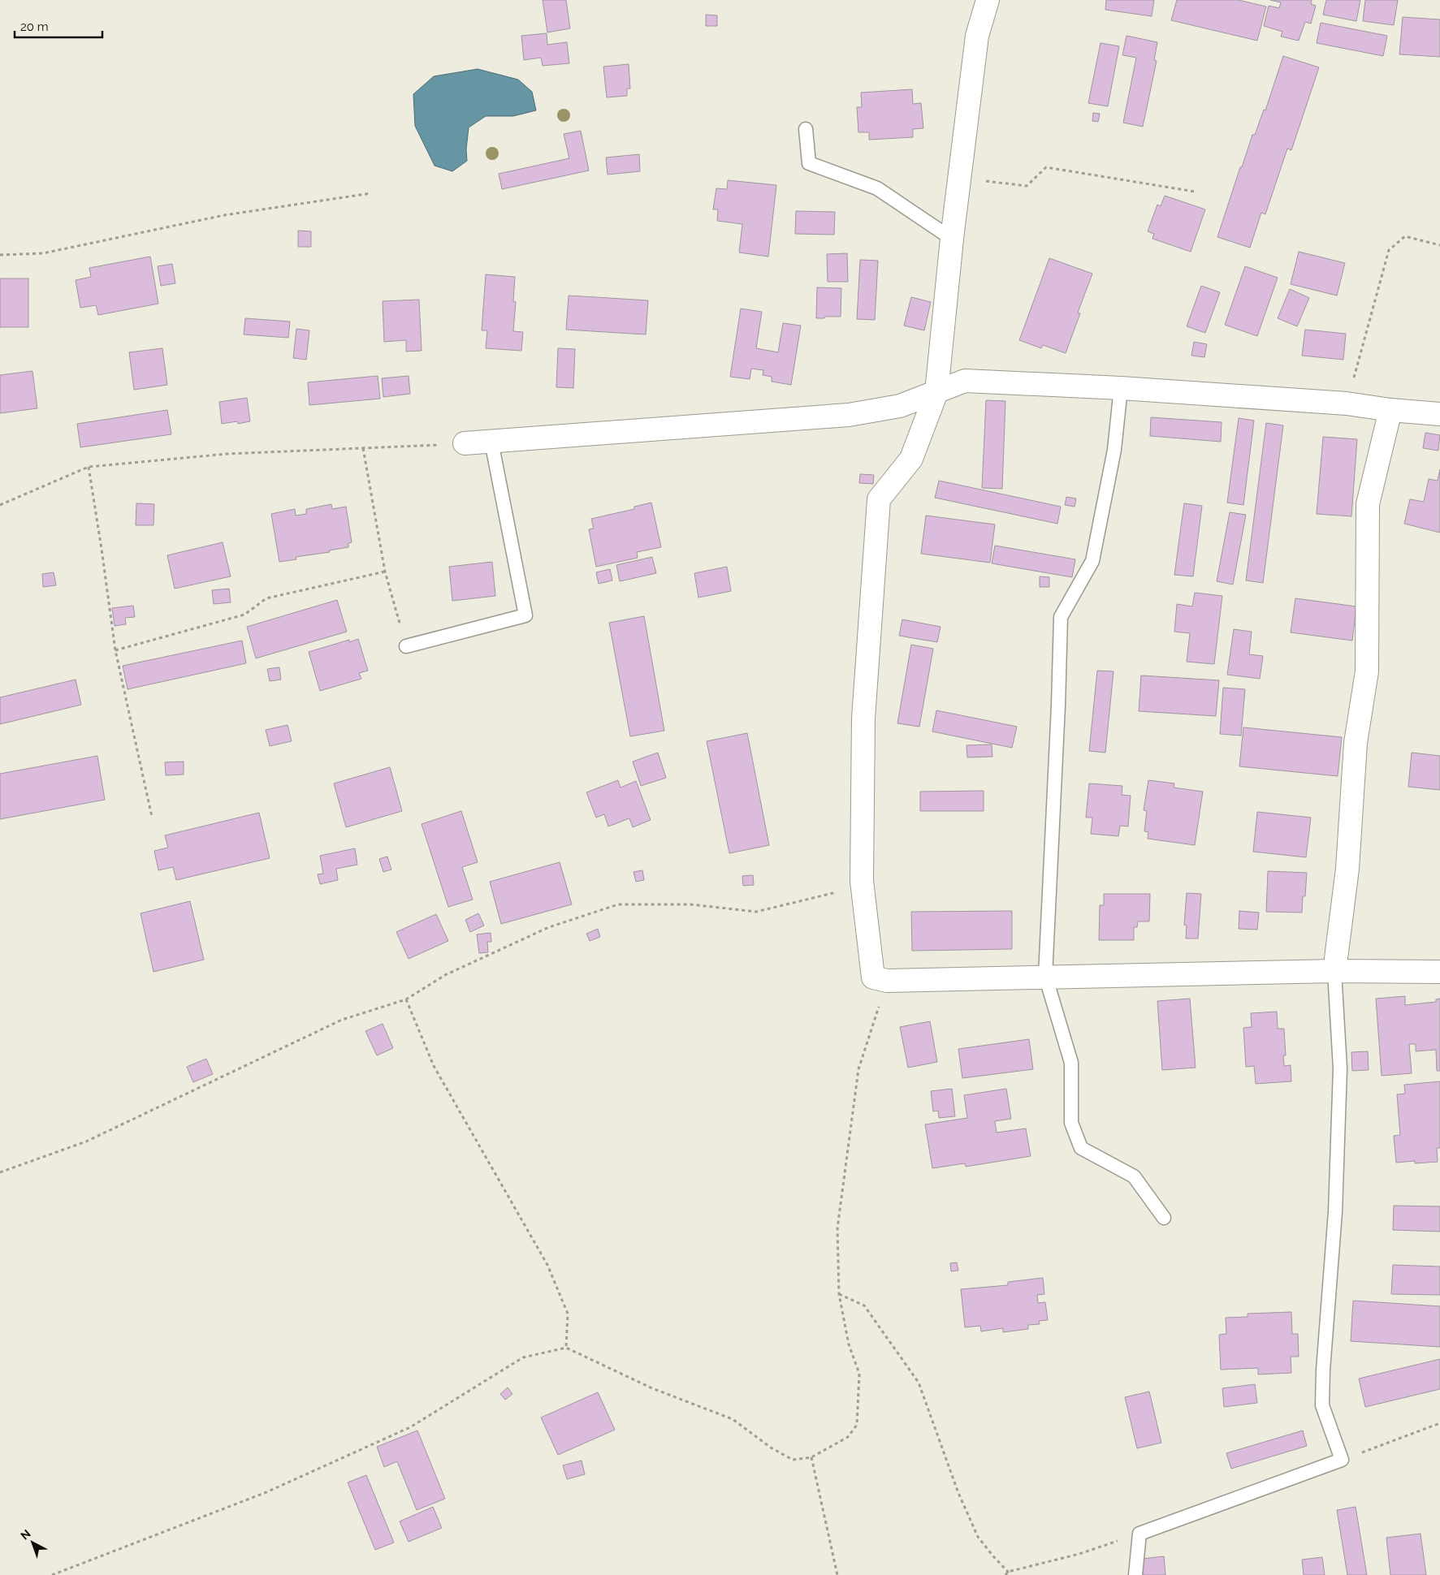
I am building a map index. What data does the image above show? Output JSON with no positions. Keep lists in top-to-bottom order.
{
  "scale_bar": "20 m",
  "north": "top left"
}
